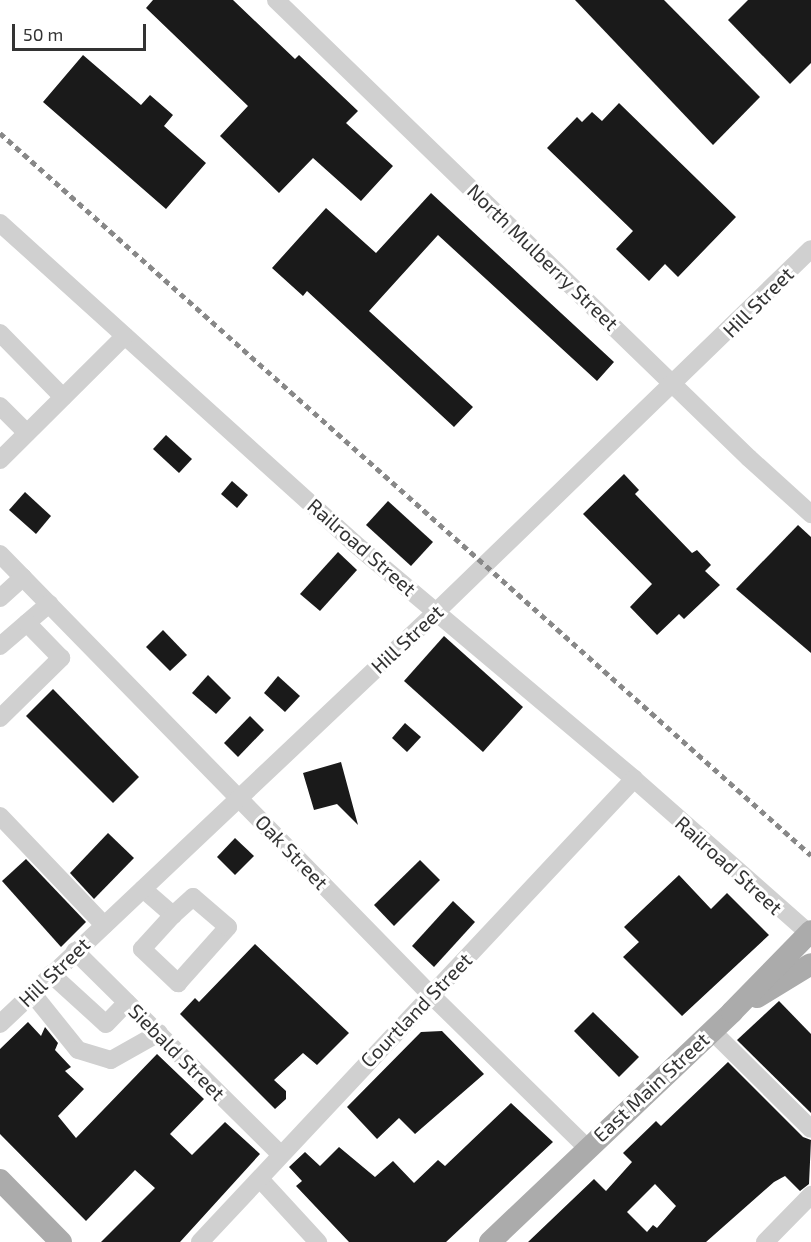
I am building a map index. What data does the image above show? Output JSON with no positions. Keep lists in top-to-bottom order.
{
  "streets": {
    "main road": ["East Main Street"],
    "street": [
      "North Mulberry Street",
      "Hill Street",
      "Railroad Street",
      "Oak Street",
      "Courtland Street",
      "Siebald Street"
    ]
  },
  "crossings": [
    ["North Mulberry Street", "Hill Street"],
    ["Hill Street", "Railroad Street"],
    ["Hill Street", "Oak Street"],
    ["Hill Street", "Siebald Street"],
    ["Railroad Street", "Courtland Street"],
    ["Railroad Street", "East Main Street"],
    ["Oak Street", "Courtland Street"],
    ["Oak Street", "East Main Street"],
    ["Courtland Street", "Siebald Street"]
  ],
  "scale_bar": "50 m"
}
